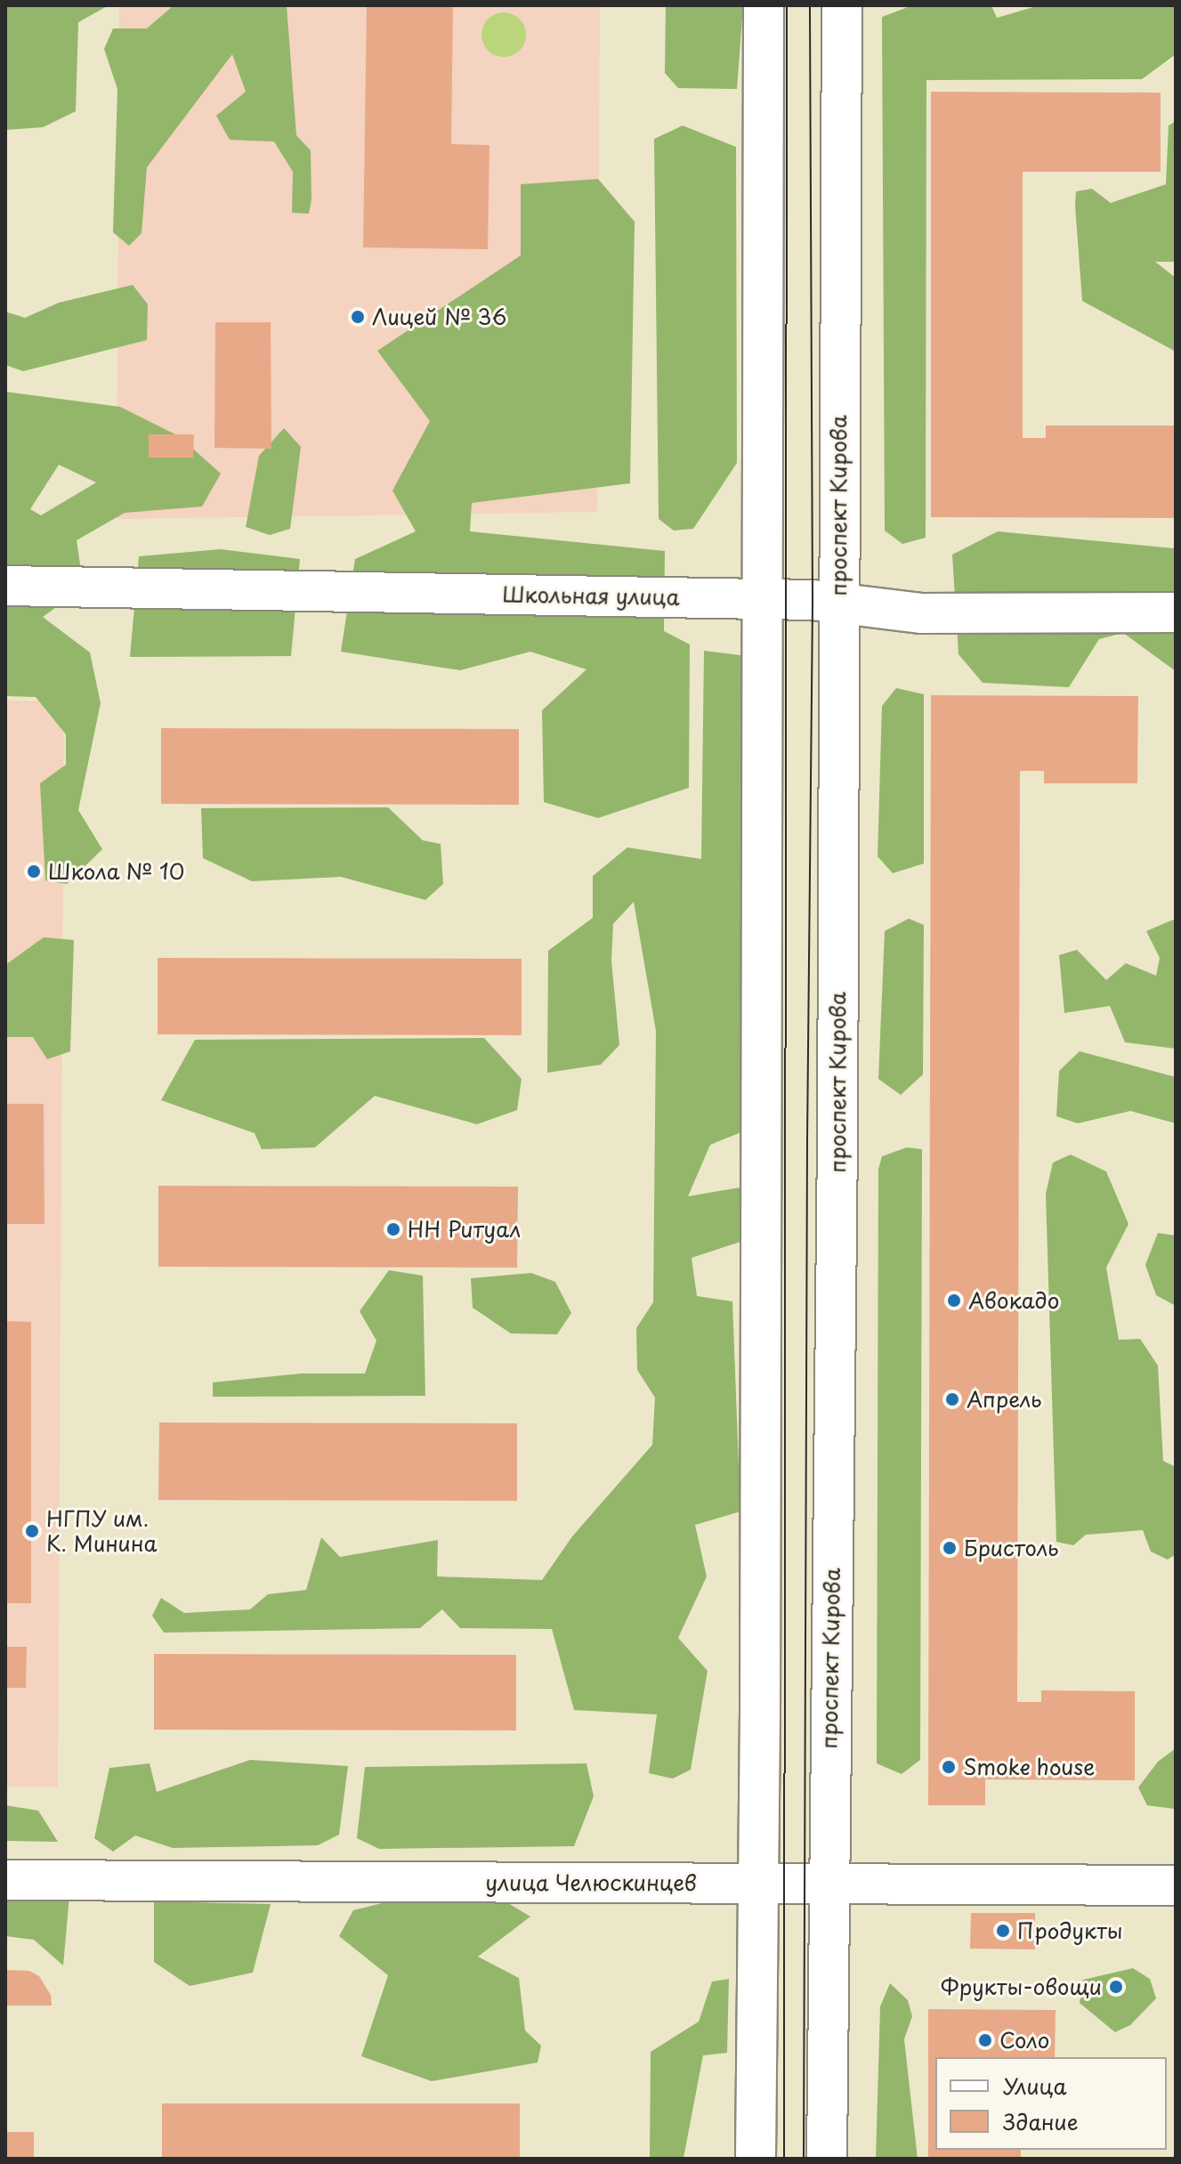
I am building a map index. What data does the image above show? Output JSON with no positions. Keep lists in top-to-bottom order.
{
  "streets": {
    "street": ["проспект Кирова", "Школьная улица", "улица Челюскинцев"]
  },
  "crossings": [
    ["проспект Кирова", "Школьная улица"],
    ["проспект Кирова", "улица Челюскинцев"]
  ],
  "places": [
    "Лицей № 36",
    "Школа № 10",
    "НН Ритуал",
    "Авокадо",
    "Апрель",
    "НГПУ им. К. Минина",
    "Бристоль",
    "Smoke house",
    "Продукты",
    "Фрукты-овощи",
    "Соло"
  ],
  "legend": ["Улица", "Здание"]
}
